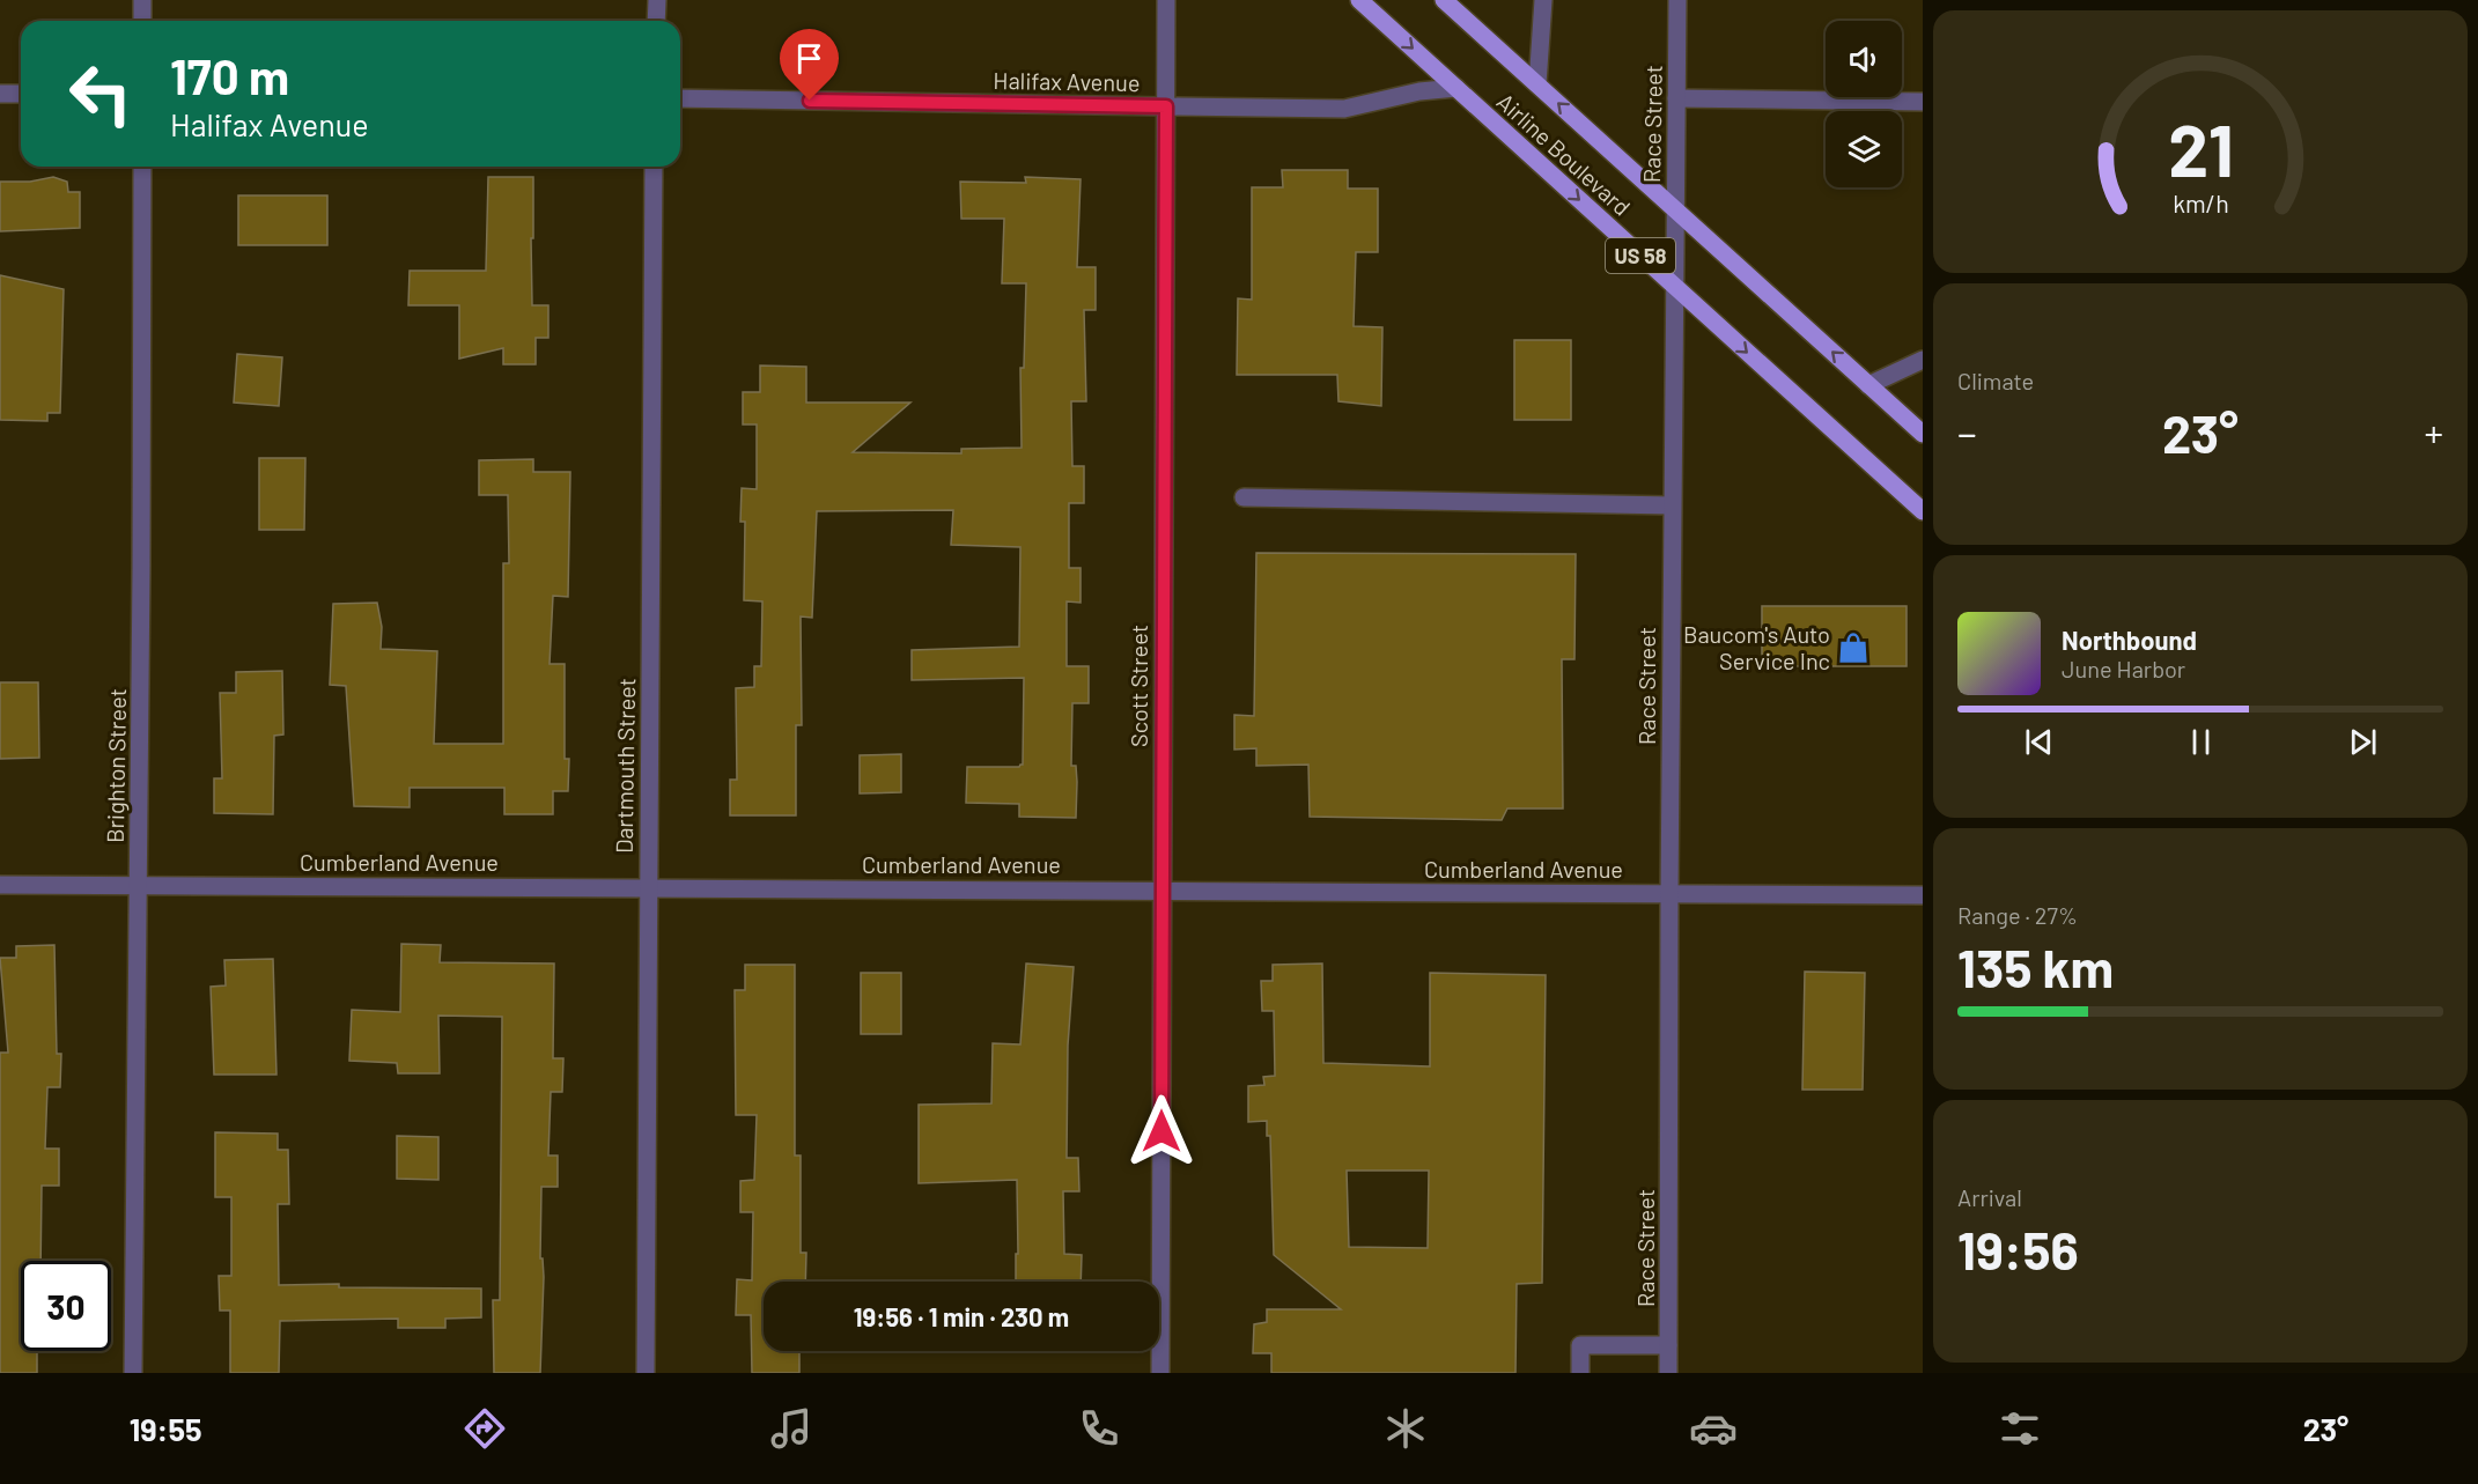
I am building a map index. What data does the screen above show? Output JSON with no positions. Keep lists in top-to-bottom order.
{
  "streets": {
    "main road": ["Airline Boulevard", "US 58"],
    "street": [
      "Halifax Avenue",
      "Race Street",
      "Scott Street",
      "Brighton Street",
      "Dartmouth Street",
      "Cumberland Avenue"
    ]
  },
  "crossings": [
    ["Halifax Avenue", "Airline Boulevard"],
    ["Halifax Avenue", "Scott Street"],
    ["Race Street", "Airline Boulevard"],
    ["Race Street", "Cumberland Avenue"],
    ["Scott Street", "Cumberland Avenue"],
    ["Brighton Street", "Cumberland Avenue"],
    ["Dartmouth Street", "Cumberland Avenue"]
  ],
  "places": {
    "shop": ["Baucom's Auto Service Inc"]
  },
  "page": {
    "turn": ["170 m", "Halifax Avenue"],
    "tile": [
      "Climate",
      ["Range · 27%", "135 km"],
      ["Arrival", "19:56"]
    ],
    "heat": ["−", "23°", "+"],
    "song": ["Northbound", "June Harbor"],
    "limit": "30",
    "trip": "19:56 · 1 min · 230 m",
    "tabs": ["19:55", "23°"],
    "gauge": ["21", "km/h"]
  }
}
